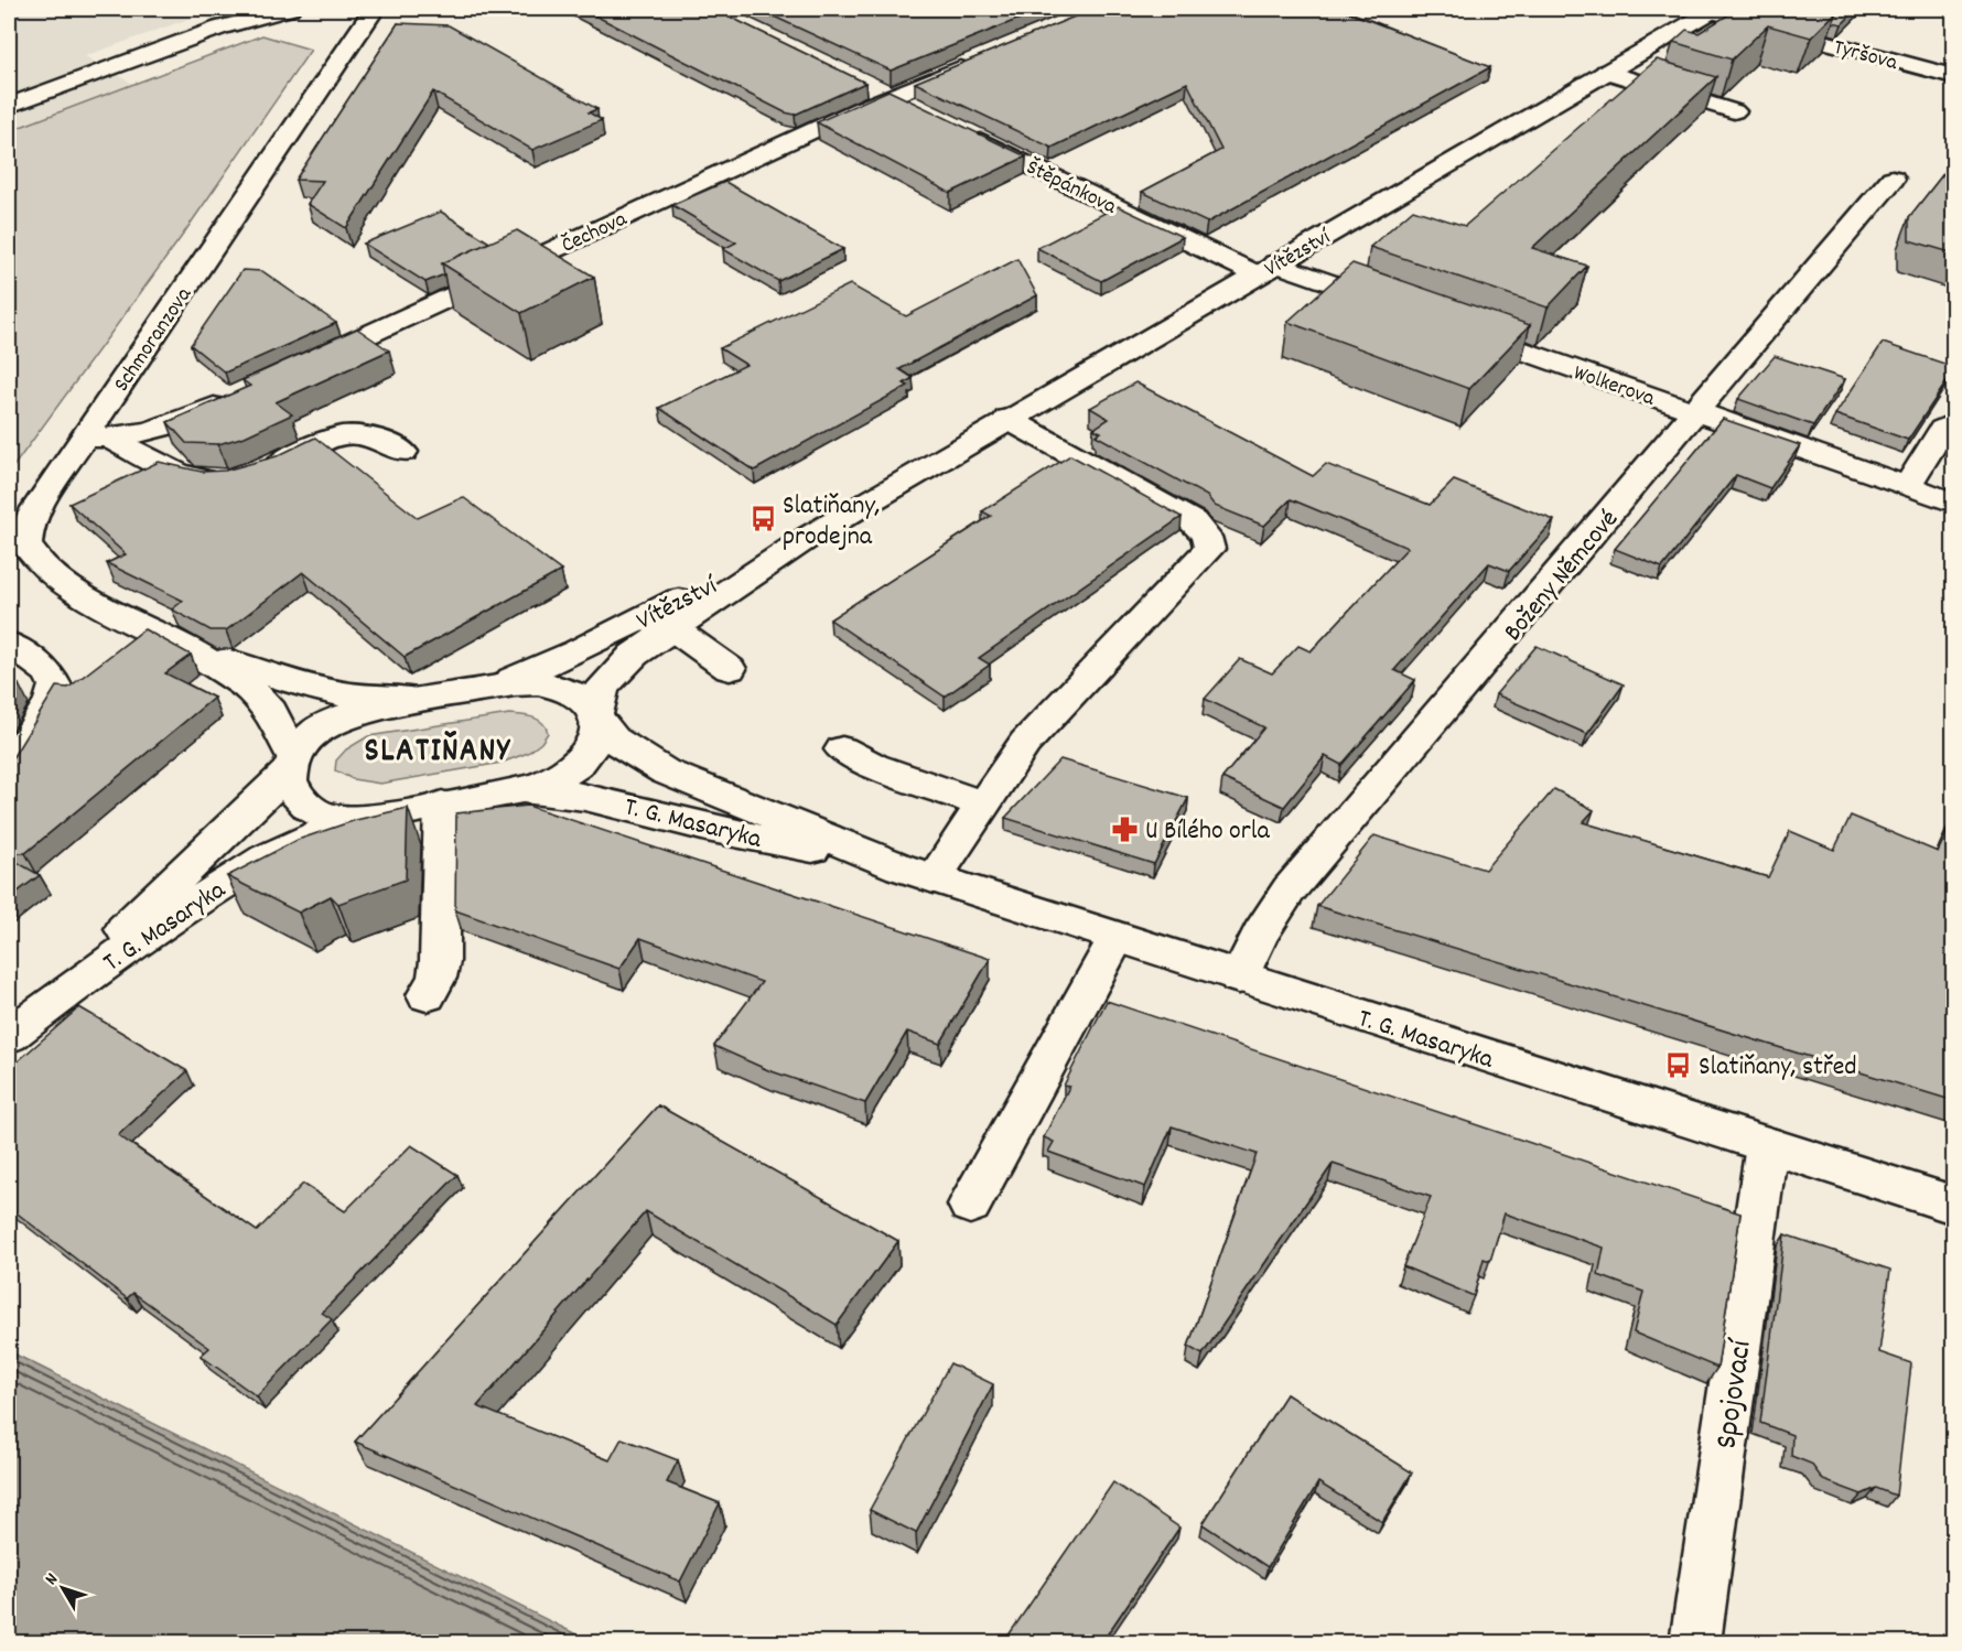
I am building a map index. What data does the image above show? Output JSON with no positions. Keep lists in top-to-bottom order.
{
  "streets": {
    "street": [
      "Tyršova",
      "Štěpánkova",
      "Čechova",
      "Vítězství",
      "Schmoranzova",
      "Wolkerova",
      "Boženy Němcové",
      "T. G. Masaryka",
      "Spojovací"
    ]
  },
  "crossings": [
    ["Tyršova", "Vítězství"],
    ["Štěpánkova", "Vítězství"],
    ["Vítězství", "T. G. Masaryka"],
    ["Schmoranzova", "T. G. Masaryka"],
    ["Wolkerova", "Boženy Němcové"],
    ["Boženy Němcové", "T. G. Masaryka"],
    ["T. G. Masaryka", "Spojovací"]
  ],
  "districts": ["SLATIŇANY"],
  "places": {
    "bus stop": ["Slatiňany, prodejna", "Slatiňany, střed"],
    "pharmacy": ["U Bílého orla"]
  },
  "north": "top left"
}
